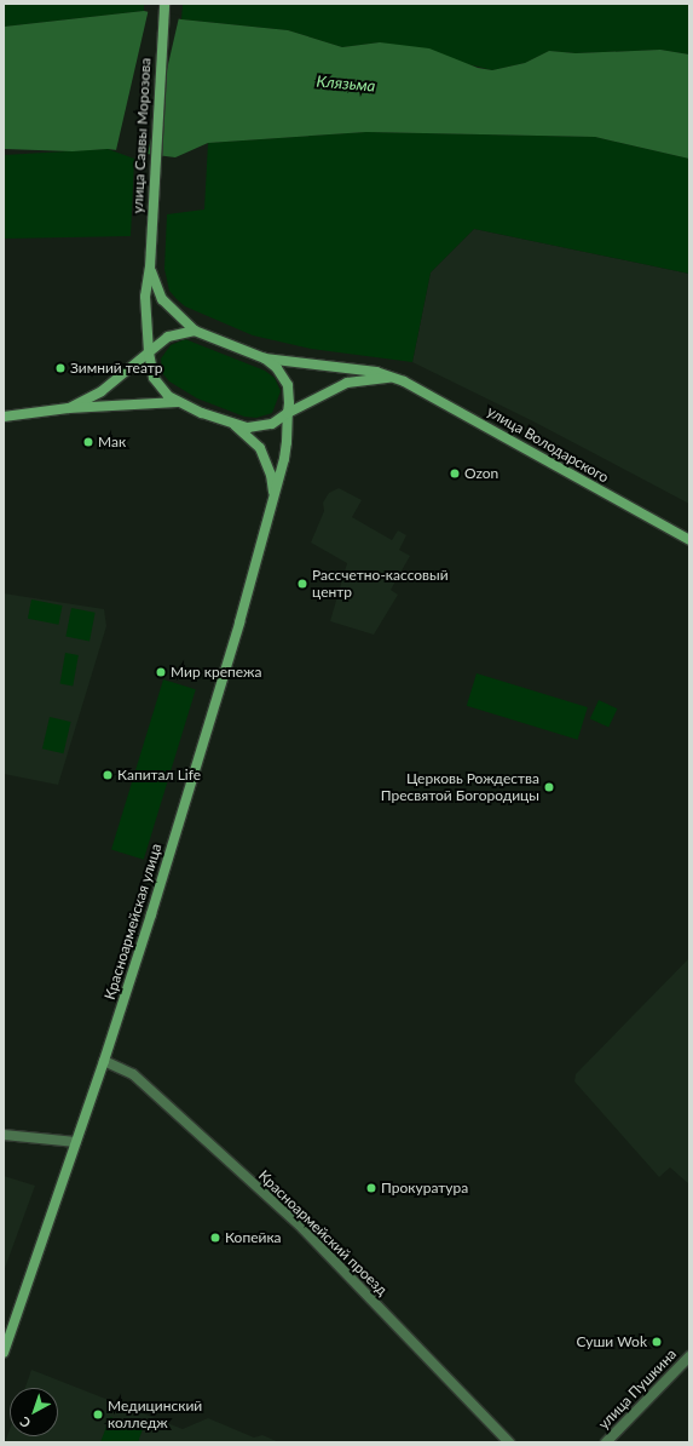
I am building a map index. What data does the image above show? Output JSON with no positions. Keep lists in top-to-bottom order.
{
  "streets": {
    "main road": ["улица Саввы Морозова", "улица Володарского", "Красноармейская улица"],
    "street": ["Красноармейский проезд", "улица Пушкина"]
  },
  "crossings": [
    ["улица Володарского", "Красноармейская улица"],
    ["Красноармейская улица", "Красноармейский проезд"]
  ],
  "water": ["Клязьма"],
  "places": [
    "Зимний театр",
    "Мак",
    "Ozon",
    "Рассчетно-кассовый центр",
    "Мир крепежа",
    "Капитал Life",
    "Церковь Рождества Пресвятой Богородицы",
    "Прокуратура",
    "Копейка",
    "Суши Wok",
    "Медицинский колледж"
  ],
  "north": "bottom left"
}
